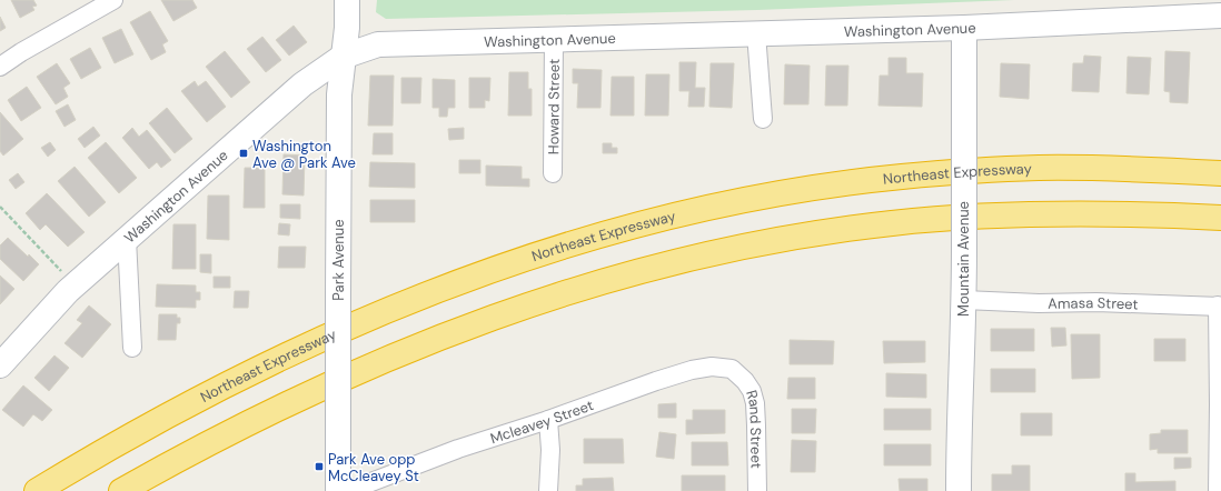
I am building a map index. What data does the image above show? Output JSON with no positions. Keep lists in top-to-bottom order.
{
  "streets": {
    "highway": ["Northeast Expressway"],
    "street": [
      "Washington Avenue",
      "Howard Street",
      "Mountain Avenue",
      "Park Avenue",
      "Amasa Street",
      "Mcleavey Street",
      "Rand Street"
    ]
  },
  "crossings": [
    ["Washington Avenue", "Howard Street"],
    ["Washington Avenue", "Mountain Avenue"],
    ["Washington Avenue", "Park Avenue"],
    ["Mountain Avenue", "Amasa Street"],
    ["Mcleavey Street", "Rand Street"]
  ],
  "places": {
    "transit": ["Washington Ave @ Park Ave", "Park Ave opp McCleavey St"]
  }
}
